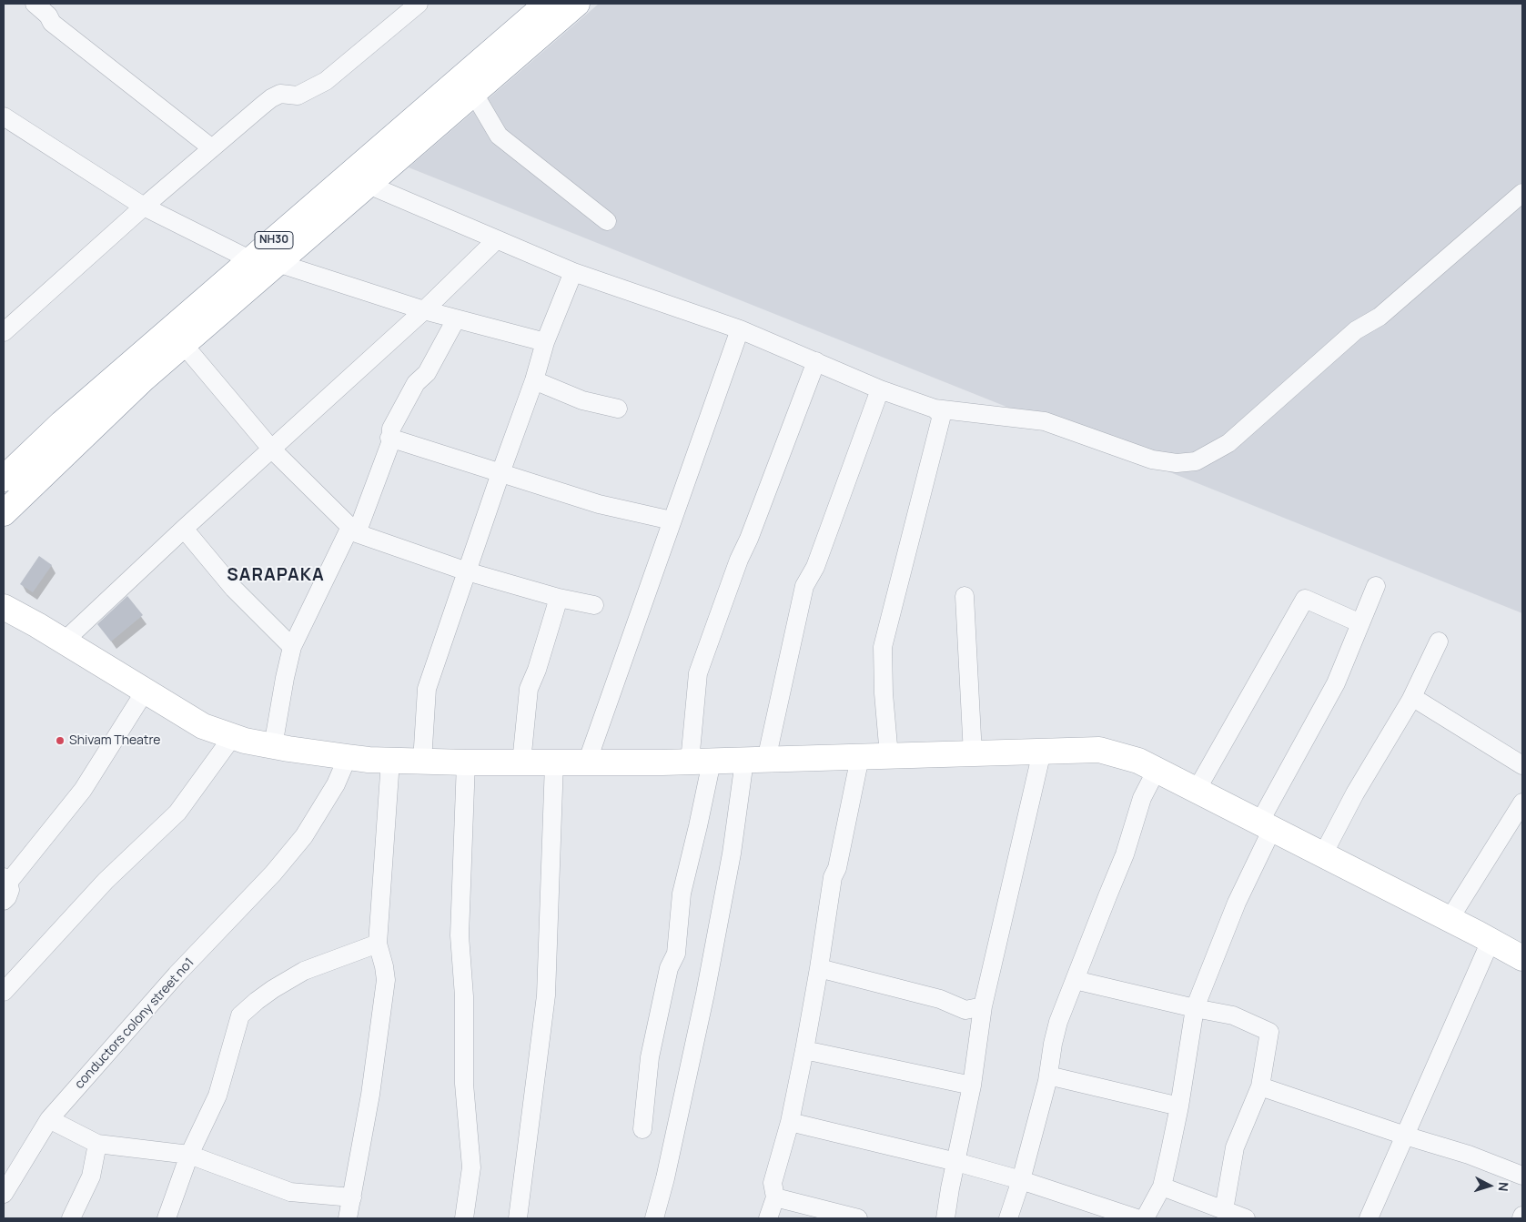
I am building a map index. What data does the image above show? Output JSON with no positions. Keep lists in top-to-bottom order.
{
  "streets": {
    "main road": ["NH30"],
    "street": ["conductors colony street no1"]
  },
  "districts": ["SARAPAKA"],
  "places": ["Shivam Theatre"],
  "north": "right"
}
